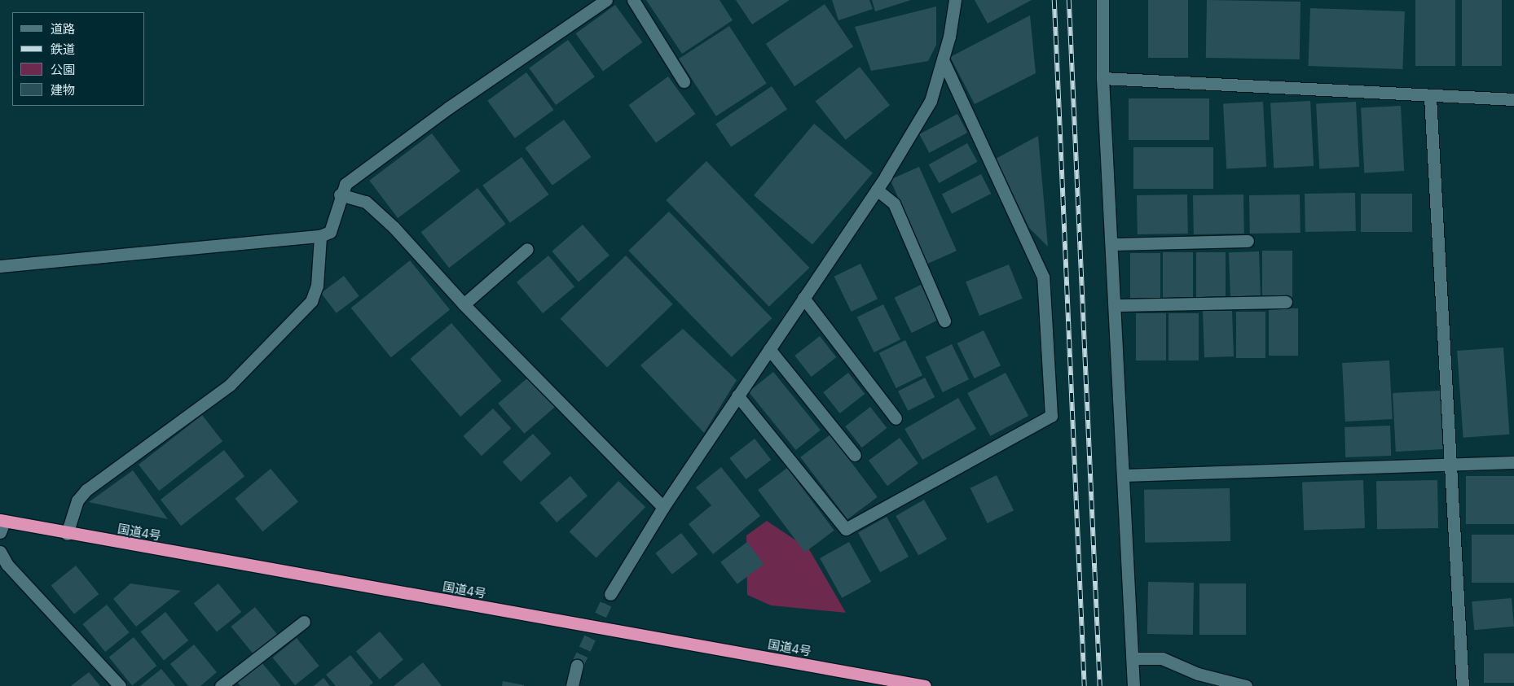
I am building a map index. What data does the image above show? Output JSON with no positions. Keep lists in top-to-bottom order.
{
  "streets": {
    "highway": ["国道4号"]
  },
  "legend": [
    "道路",
    "鉄道",
    "公園",
    "建物"
  ]
}
